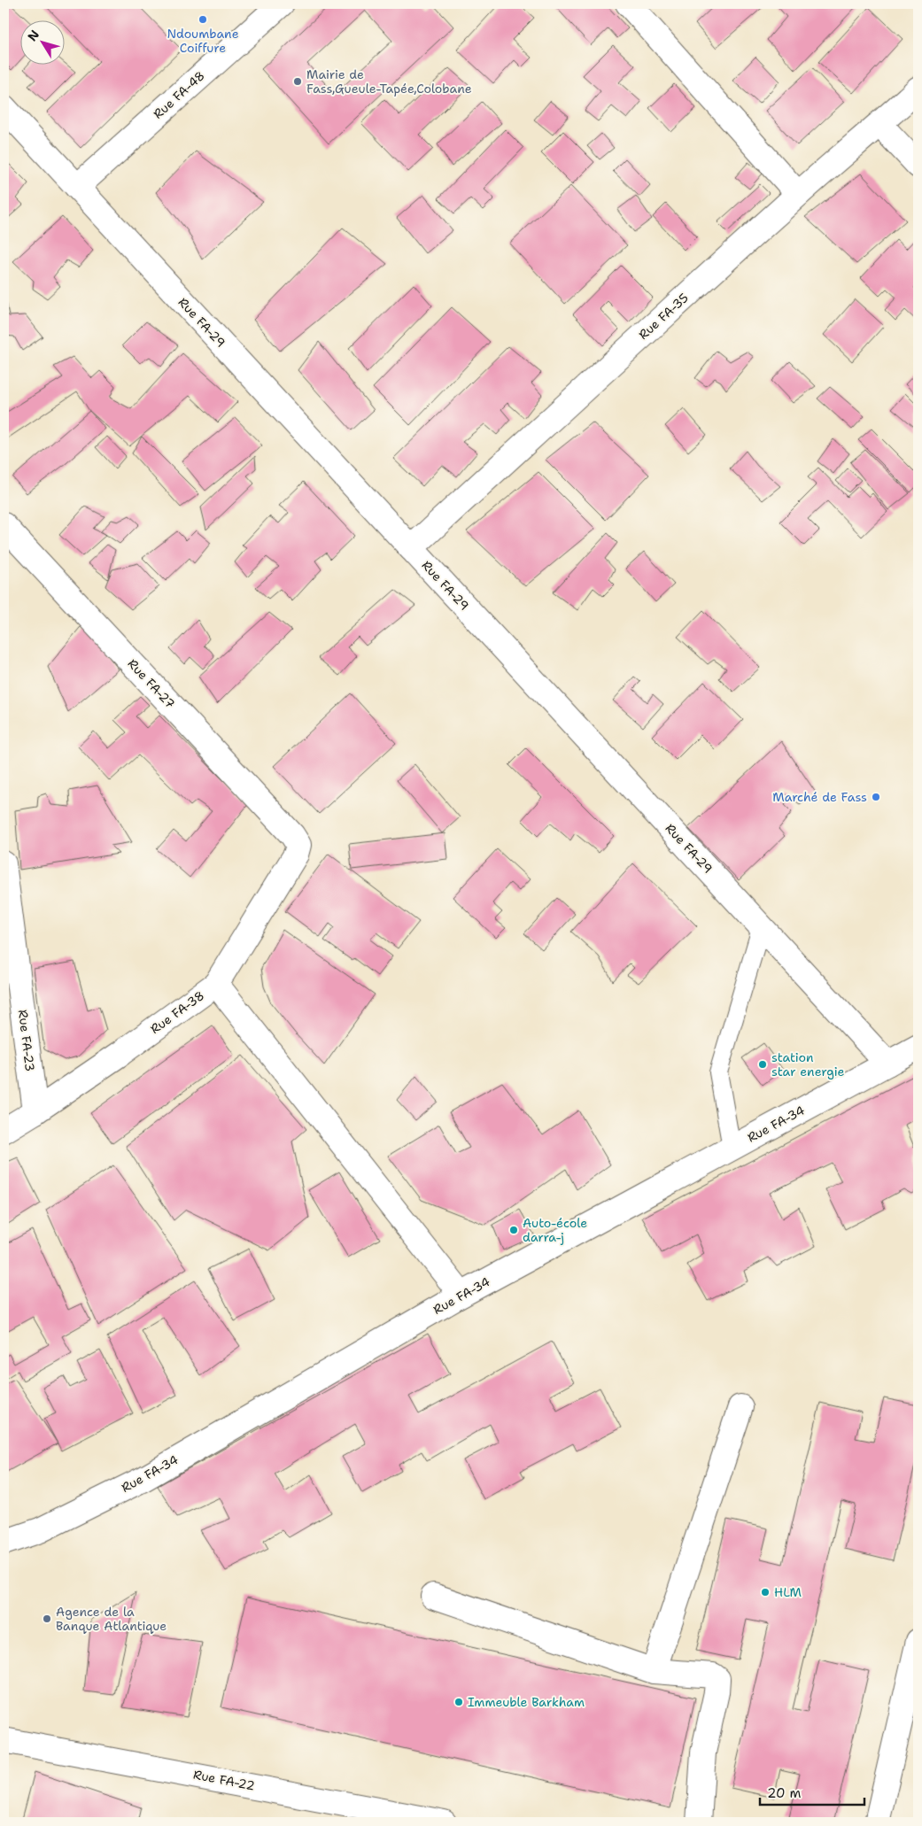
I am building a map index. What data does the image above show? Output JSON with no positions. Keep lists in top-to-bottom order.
{
  "streets": {
    "street": [
      "Rue FA-48",
      "Rue FA-35",
      "Rue FA-29",
      "Rue FA-27",
      "Rue FA-38",
      "Rue FA-23",
      "Rue FA-34",
      "Rue FA-22"
    ]
  },
  "crossings": [
    ["Rue FA-48", "Rue FA-29"],
    ["Rue FA-35", "Rue FA-29"],
    ["Rue FA-29", "Rue FA-34"],
    ["Rue FA-27", "Rue FA-38"],
    ["Rue FA-38", "Rue FA-23"]
  ],
  "places": [
    "Ndoumbane Coiffure",
    "Mairie de Fass,Gueule-Tapée,Colobane",
    "Marché de Fass",
    "station star energie",
    "Auto-école darra-j",
    "HLM",
    "Agence de la Banque Atlantique",
    "Immeuble Barkham"
  ],
  "scale_bar": "20 m",
  "north": "top left"
}
